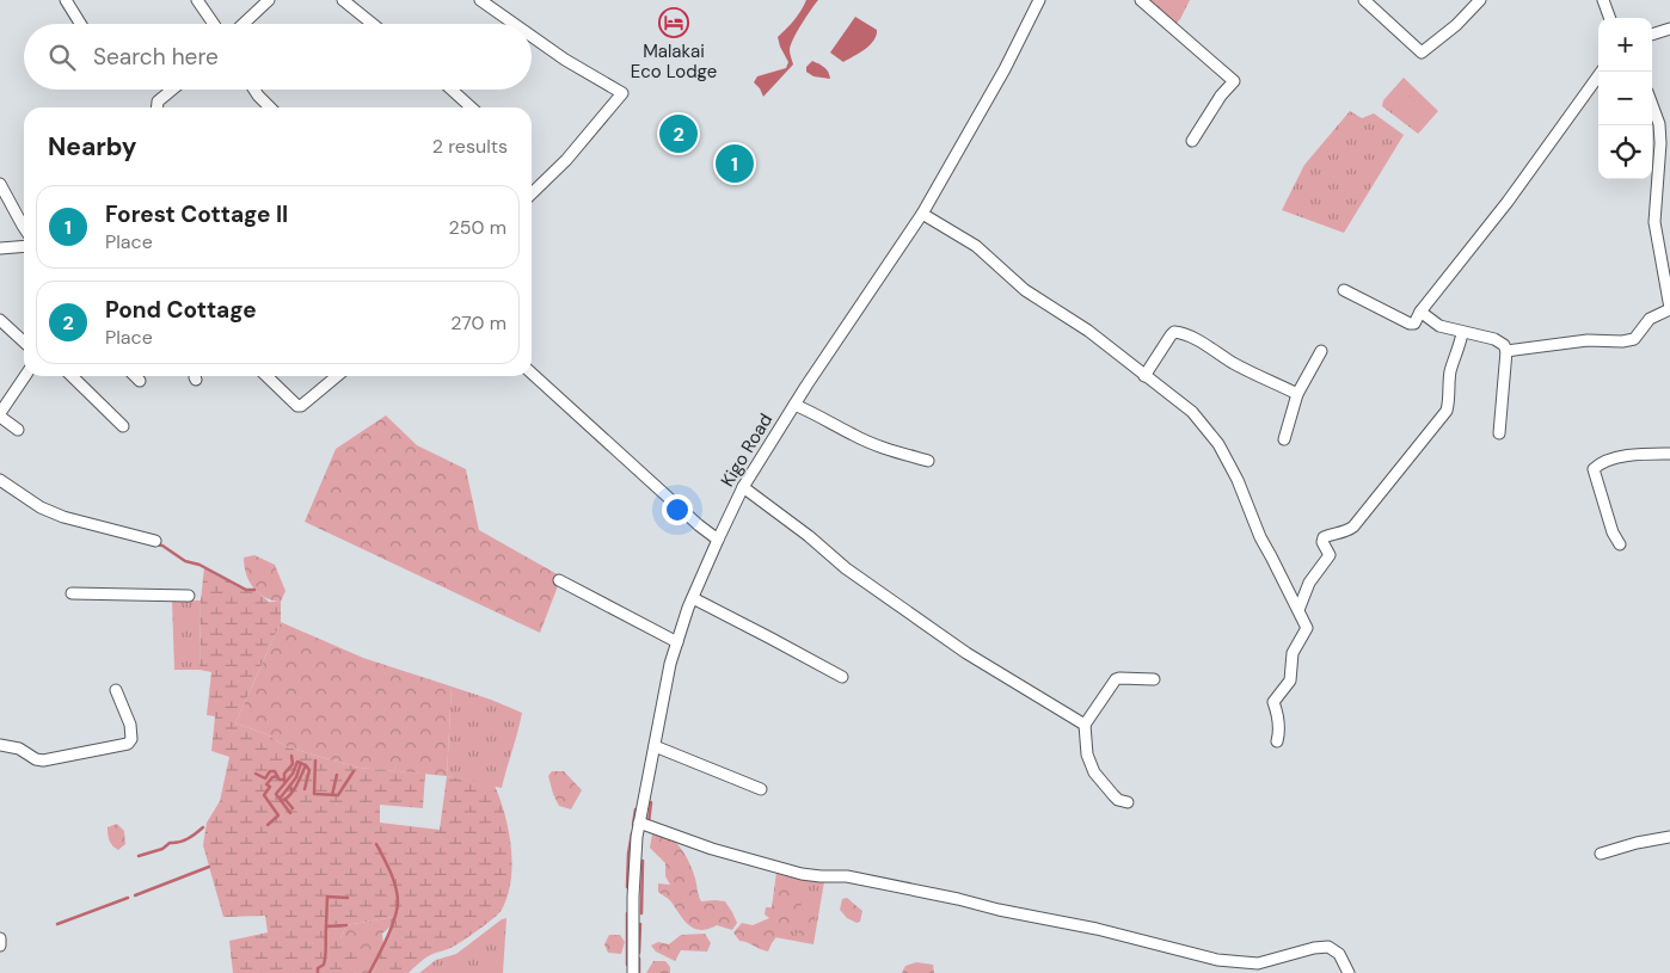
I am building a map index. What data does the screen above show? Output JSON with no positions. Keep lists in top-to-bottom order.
{
  "streets": {
    "street": ["Kigo Road"]
  },
  "places": {
    "hotel": ["Malakai Eco Lodge"]
  },
  "page": {
    "map_buttons": ["+", "−"],
    "search": "Search here",
    "heading": ["Nearby", "2 results"],
    "pins": ["2", "1"],
    "list": [
      {
        "mark": "1",
        "name": "Forest Cottage II",
        "note": "Place",
        "value": "250 m"
      },
      {
        "mark": "2",
        "name": "Pond Cottage",
        "note": "Place",
        "value": "270 m"
      }
    ]
  }
}
